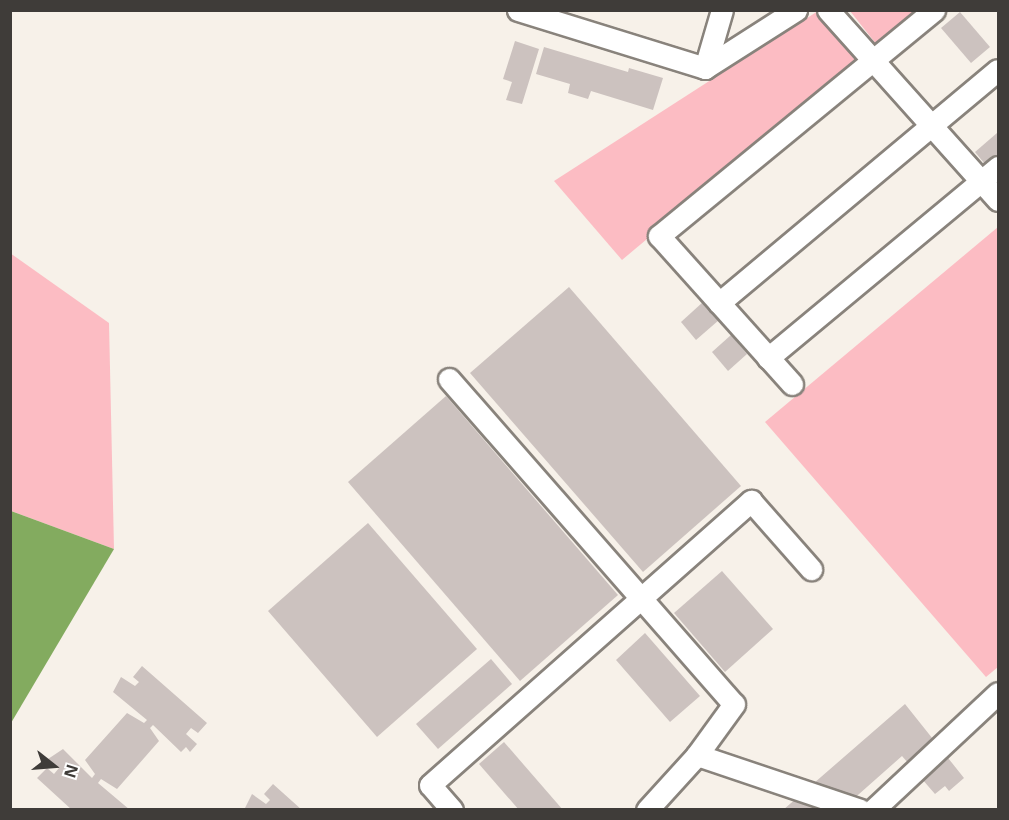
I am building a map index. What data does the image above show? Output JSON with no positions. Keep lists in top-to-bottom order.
{
  "north": "right"
}
